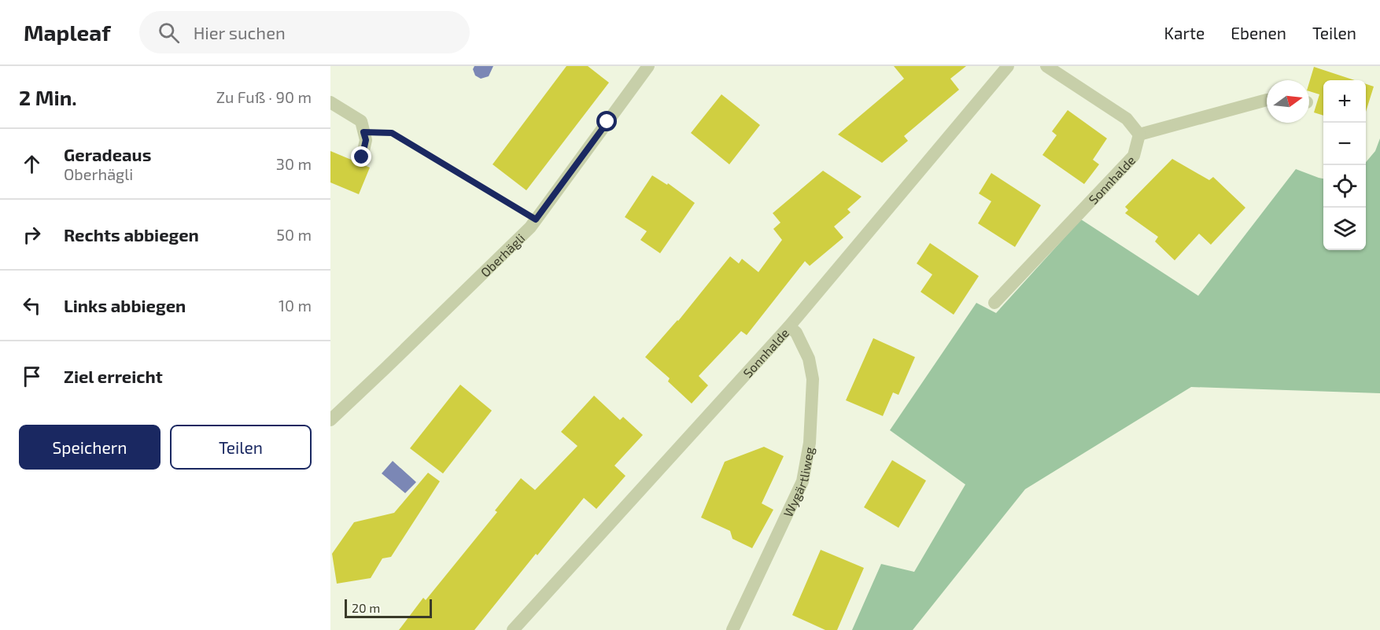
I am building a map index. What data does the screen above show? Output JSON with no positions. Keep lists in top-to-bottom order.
{
  "streets": {
    "street": ["Sonnhalde", "Oberhägli", "Wygärtliweg"]
  },
  "crossings": [
    ["Sonnhalde", "Wygärtliweg"]
  ],
  "scale_bar": "20 m",
  "north": "right",
  "page": {
    "header": "Mapleaf",
    "search": "Hier suchen",
    "nav": ["Karte", "Ebenen", "Teilen"],
    "heading": ["2 Min.", "Zu Fuß · 90 m"],
    "map_buttons": ["+", "−"],
    "list": [
      ["Geradeaus", "Oberhägli", "30 m"],
      ["Rechts abbiegen", "50 m"],
      ["Links abbiegen", "10 m"],
      "Ziel erreicht"
    ],
    "buttons": ["Speichern", "Teilen"],
    "scale": "20 m"
  }
}
